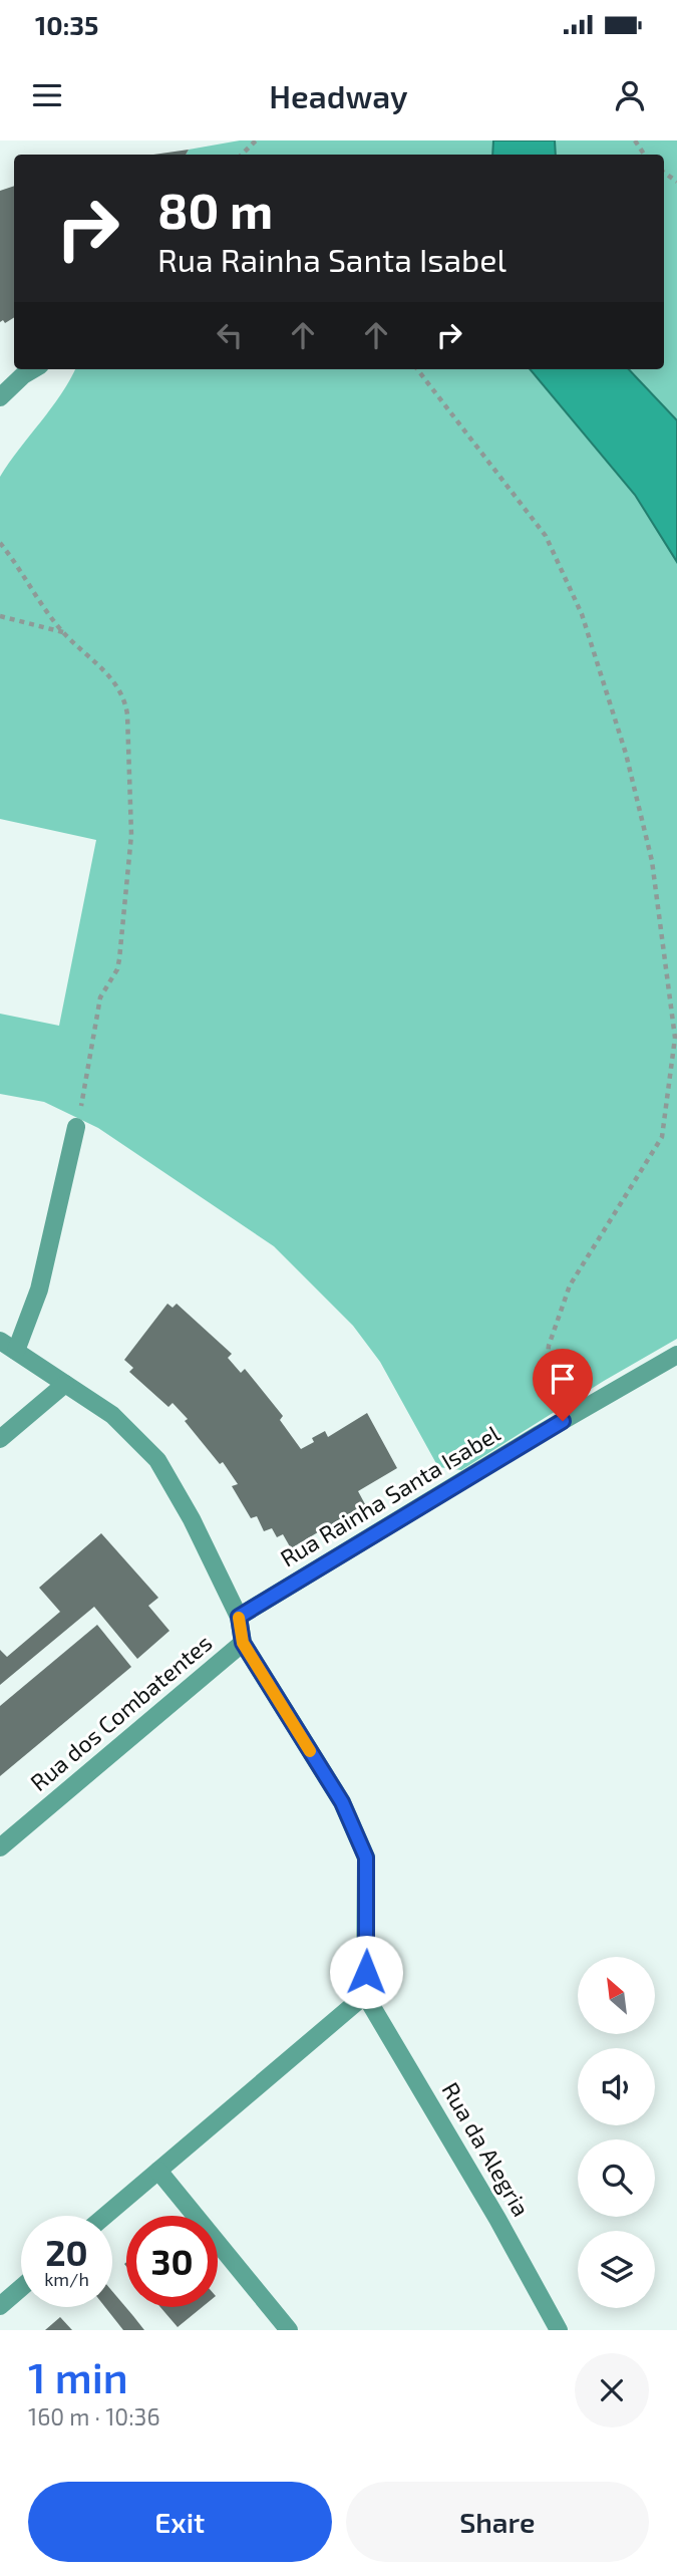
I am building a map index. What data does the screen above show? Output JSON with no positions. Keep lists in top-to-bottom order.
{
  "streets": {
    "street": ["Rua Rainha Santa Isabel", "Rua dos Combatentes", "Rua da Alegria"]
  },
  "north": "top left",
  "page": {
    "status": "10:35",
    "header": "Headway",
    "turn": ["80 m", "Rua Rainha Santa Isabel"],
    "speed": "20 km/h",
    "limit": "30",
    "heading": ["1 min", "160 m · 10:36"],
    "buttons": ["Exit", "Share"]
  }
}
